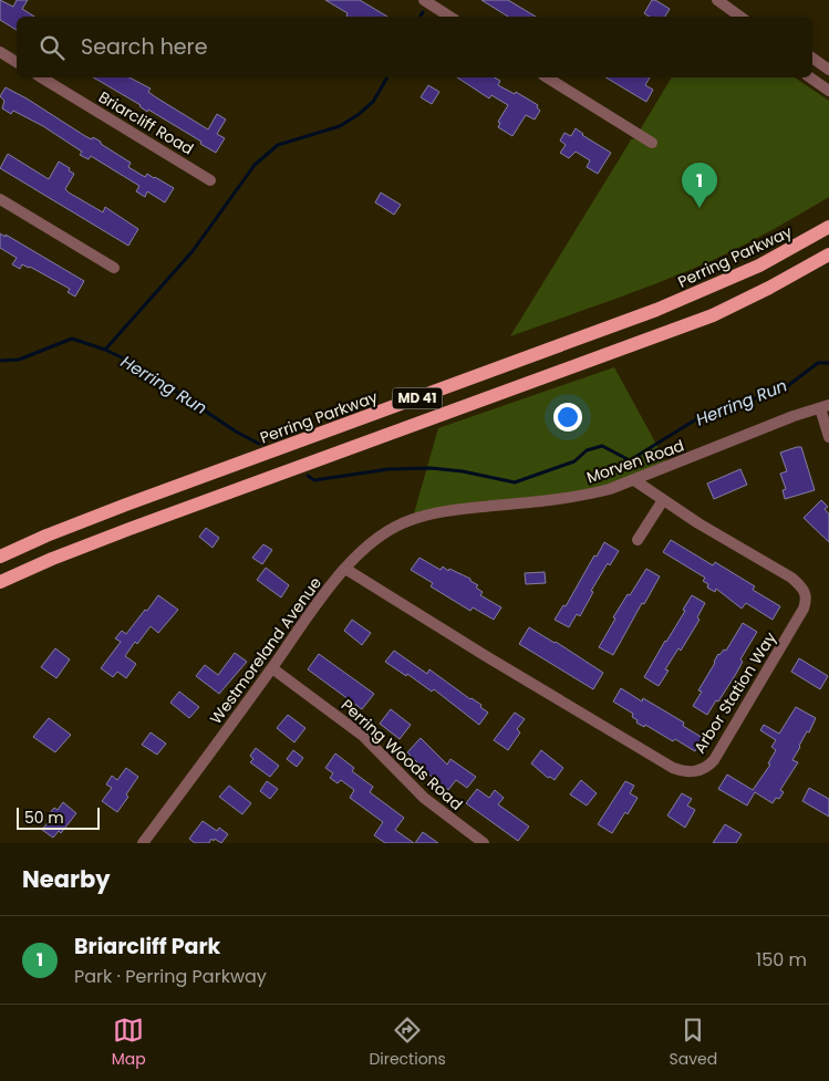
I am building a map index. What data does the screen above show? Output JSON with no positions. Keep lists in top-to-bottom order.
{
  "streets": {
    "main road": ["Perring Parkway", "MD 41"],
    "street": [
      "Briarcliff Road",
      "Morven Road",
      "Westmoreland Avenue",
      "Arbor Station Way",
      "Perring Woods Road"
    ]
  },
  "crossings": [
    ["Morven Road", "Westmoreland Avenue"],
    ["Morven Road", "Arbor Station Way"],
    ["Westmoreland Avenue", "Arbor Station Way"],
    ["Westmoreland Avenue", "Perring Woods Road"]
  ],
  "water": ["Herring Run"],
  "scale_bar": "50 m",
  "page": {
    "search": "Search here",
    "pins": "1",
    "scale": "50 m",
    "heading": "Nearby",
    "list": [
      {
        "mark": "1",
        "name": "Briarcliff Park",
        "note": "Park · Perring Parkway",
        "value": "150 m"
      }
    ],
    "nav": ["Map", "Directions", "Saved"]
  }
}
